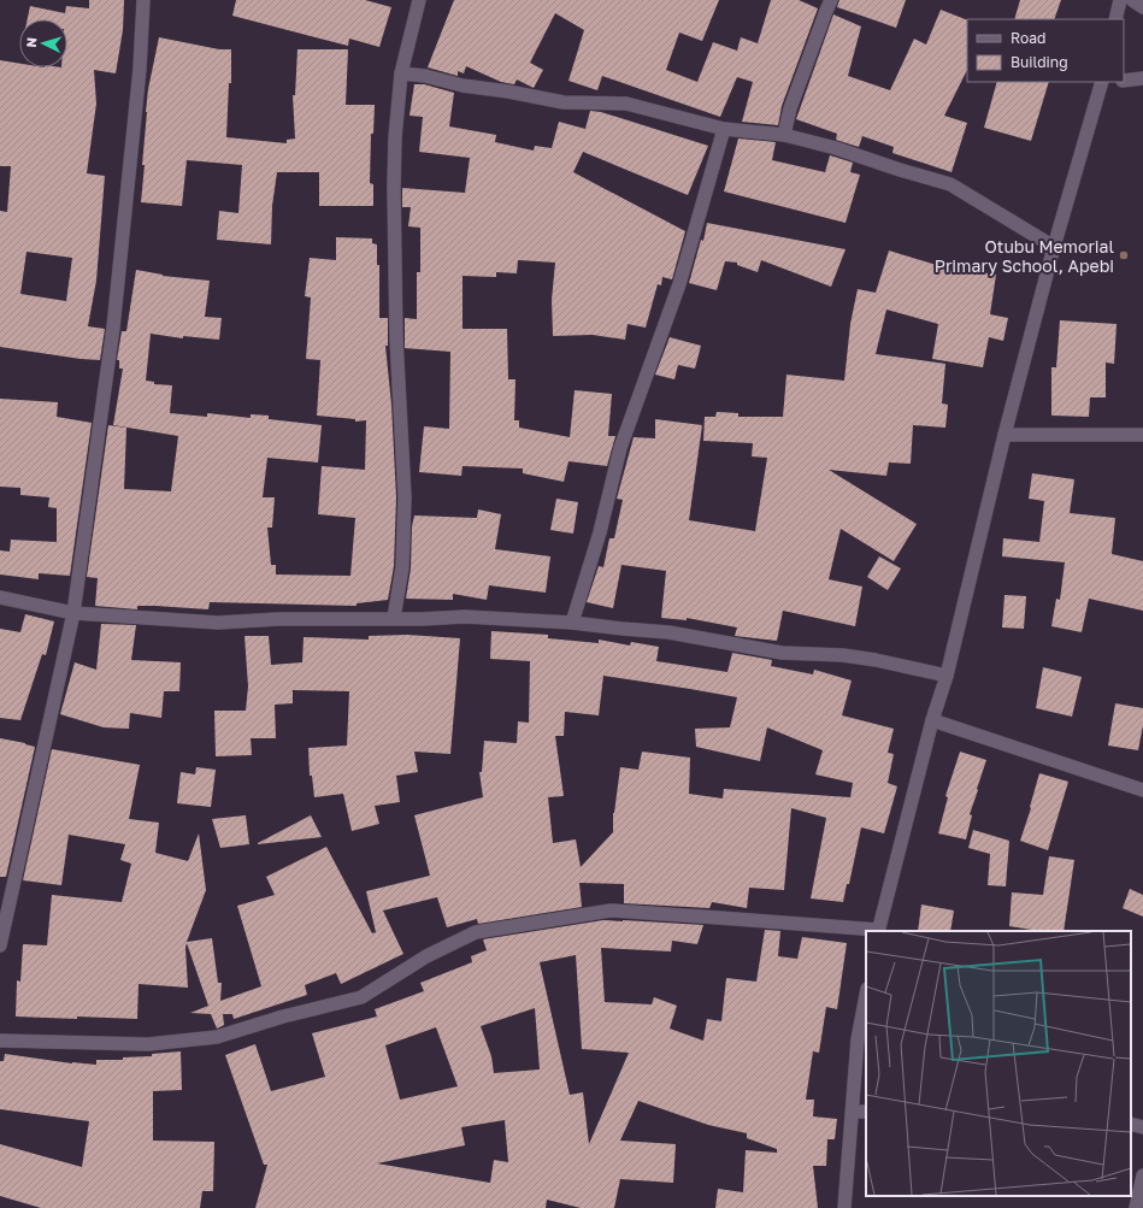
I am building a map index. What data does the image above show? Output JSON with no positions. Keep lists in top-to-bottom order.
{
  "places": ["Otubu Memorial Primary School, Apebi"],
  "legend": ["Road", "Building"],
  "north": "left"
}
